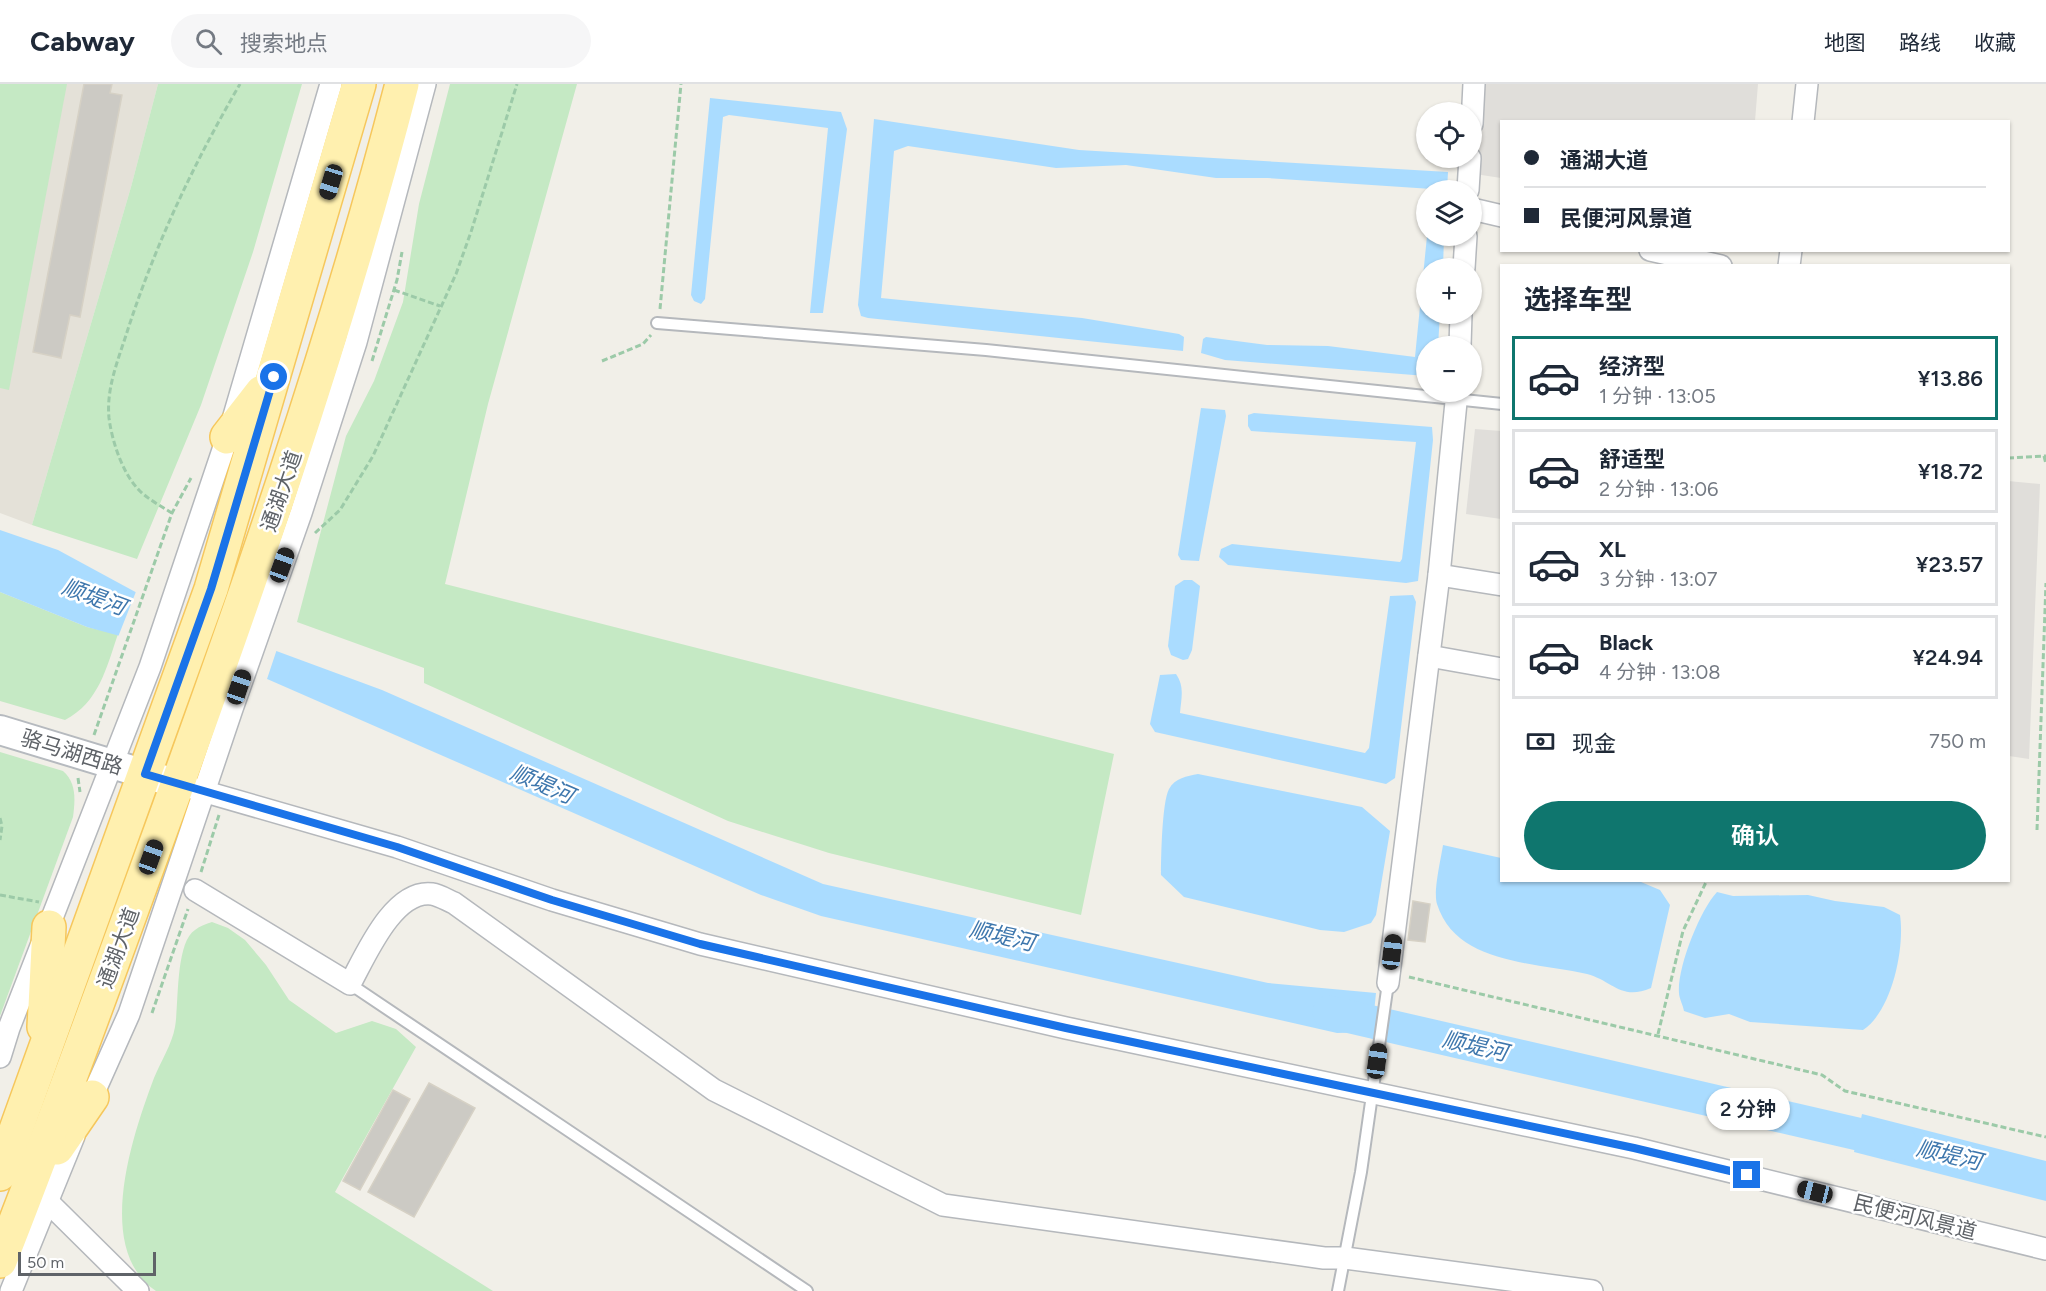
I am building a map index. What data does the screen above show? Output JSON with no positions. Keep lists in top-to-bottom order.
{
  "streets": {
    "main road": ["通湖大道"],
    "street": ["骆马湖西路", "民便河风景道"]
  },
  "crossings": [
    ["通湖大道", "骆马湖西路"],
    ["通湖大道", "民便河风景道"],
    ["骆马湖西路", "民便河风景道"]
  ],
  "water": ["顺堤河"],
  "scale_bar": "50 m",
  "page": {
    "header": "Cabway",
    "search": "搜索地点",
    "nav": ["地图", "路线", "收藏"],
    "map_buttons": ["+", "−"],
    "banner": ["通湖大道", "民便河风景道"],
    "heading": "选择车型",
    "list": [
      {
        "name": "经济型",
        "note": "1 分钟 · 13:05",
        "value": "¥13.86"
      },
      {
        "name": "舒适型",
        "note": "2 分钟 · 13:06",
        "value": "¥18.72"
      },
      {
        "name": "XL",
        "note": "3 分钟 · 13:07",
        "value": "¥23.57"
      },
      {
        "name": "Black",
        "note": "4 分钟 · 13:08",
        "value": "¥24.94"
      }
    ],
    "pay": ["现金", "750 m"],
    "buttons": "确认",
    "bubble": "2 分钟",
    "scale": "50 m"
  }
}
